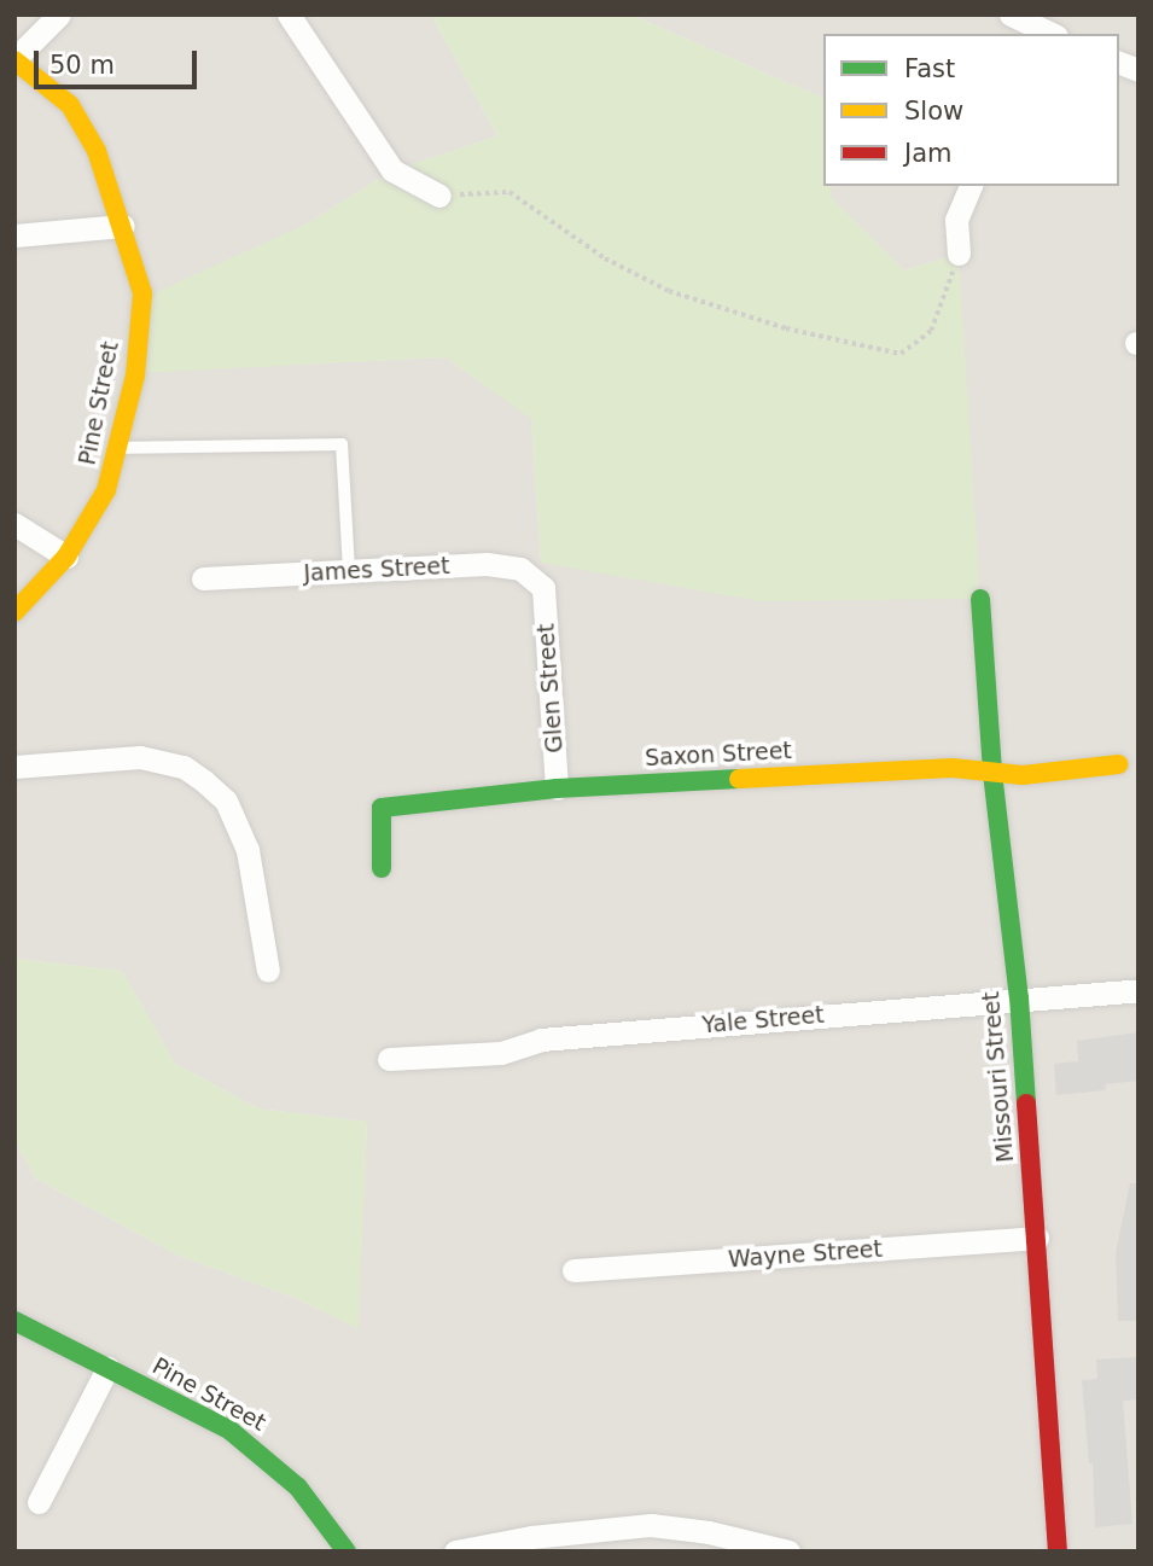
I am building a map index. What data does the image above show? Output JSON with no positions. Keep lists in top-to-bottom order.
{
  "streets": {
    "street": [
      "Pine Street",
      "James Street",
      "Glen Street",
      "Saxon Street",
      "Yale Street",
      "Missouri Street",
      "Wayne Street"
    ]
  },
  "crossings": [
    ["James Street", "Glen Street"],
    ["Glen Street", "Saxon Street"],
    ["Saxon Street", "Missouri Street"],
    ["Yale Street", "Missouri Street"],
    ["Missouri Street", "Wayne Street"]
  ],
  "legend": ["Fast", "Slow", "Jam"],
  "scale_bar": "50 m"
}
